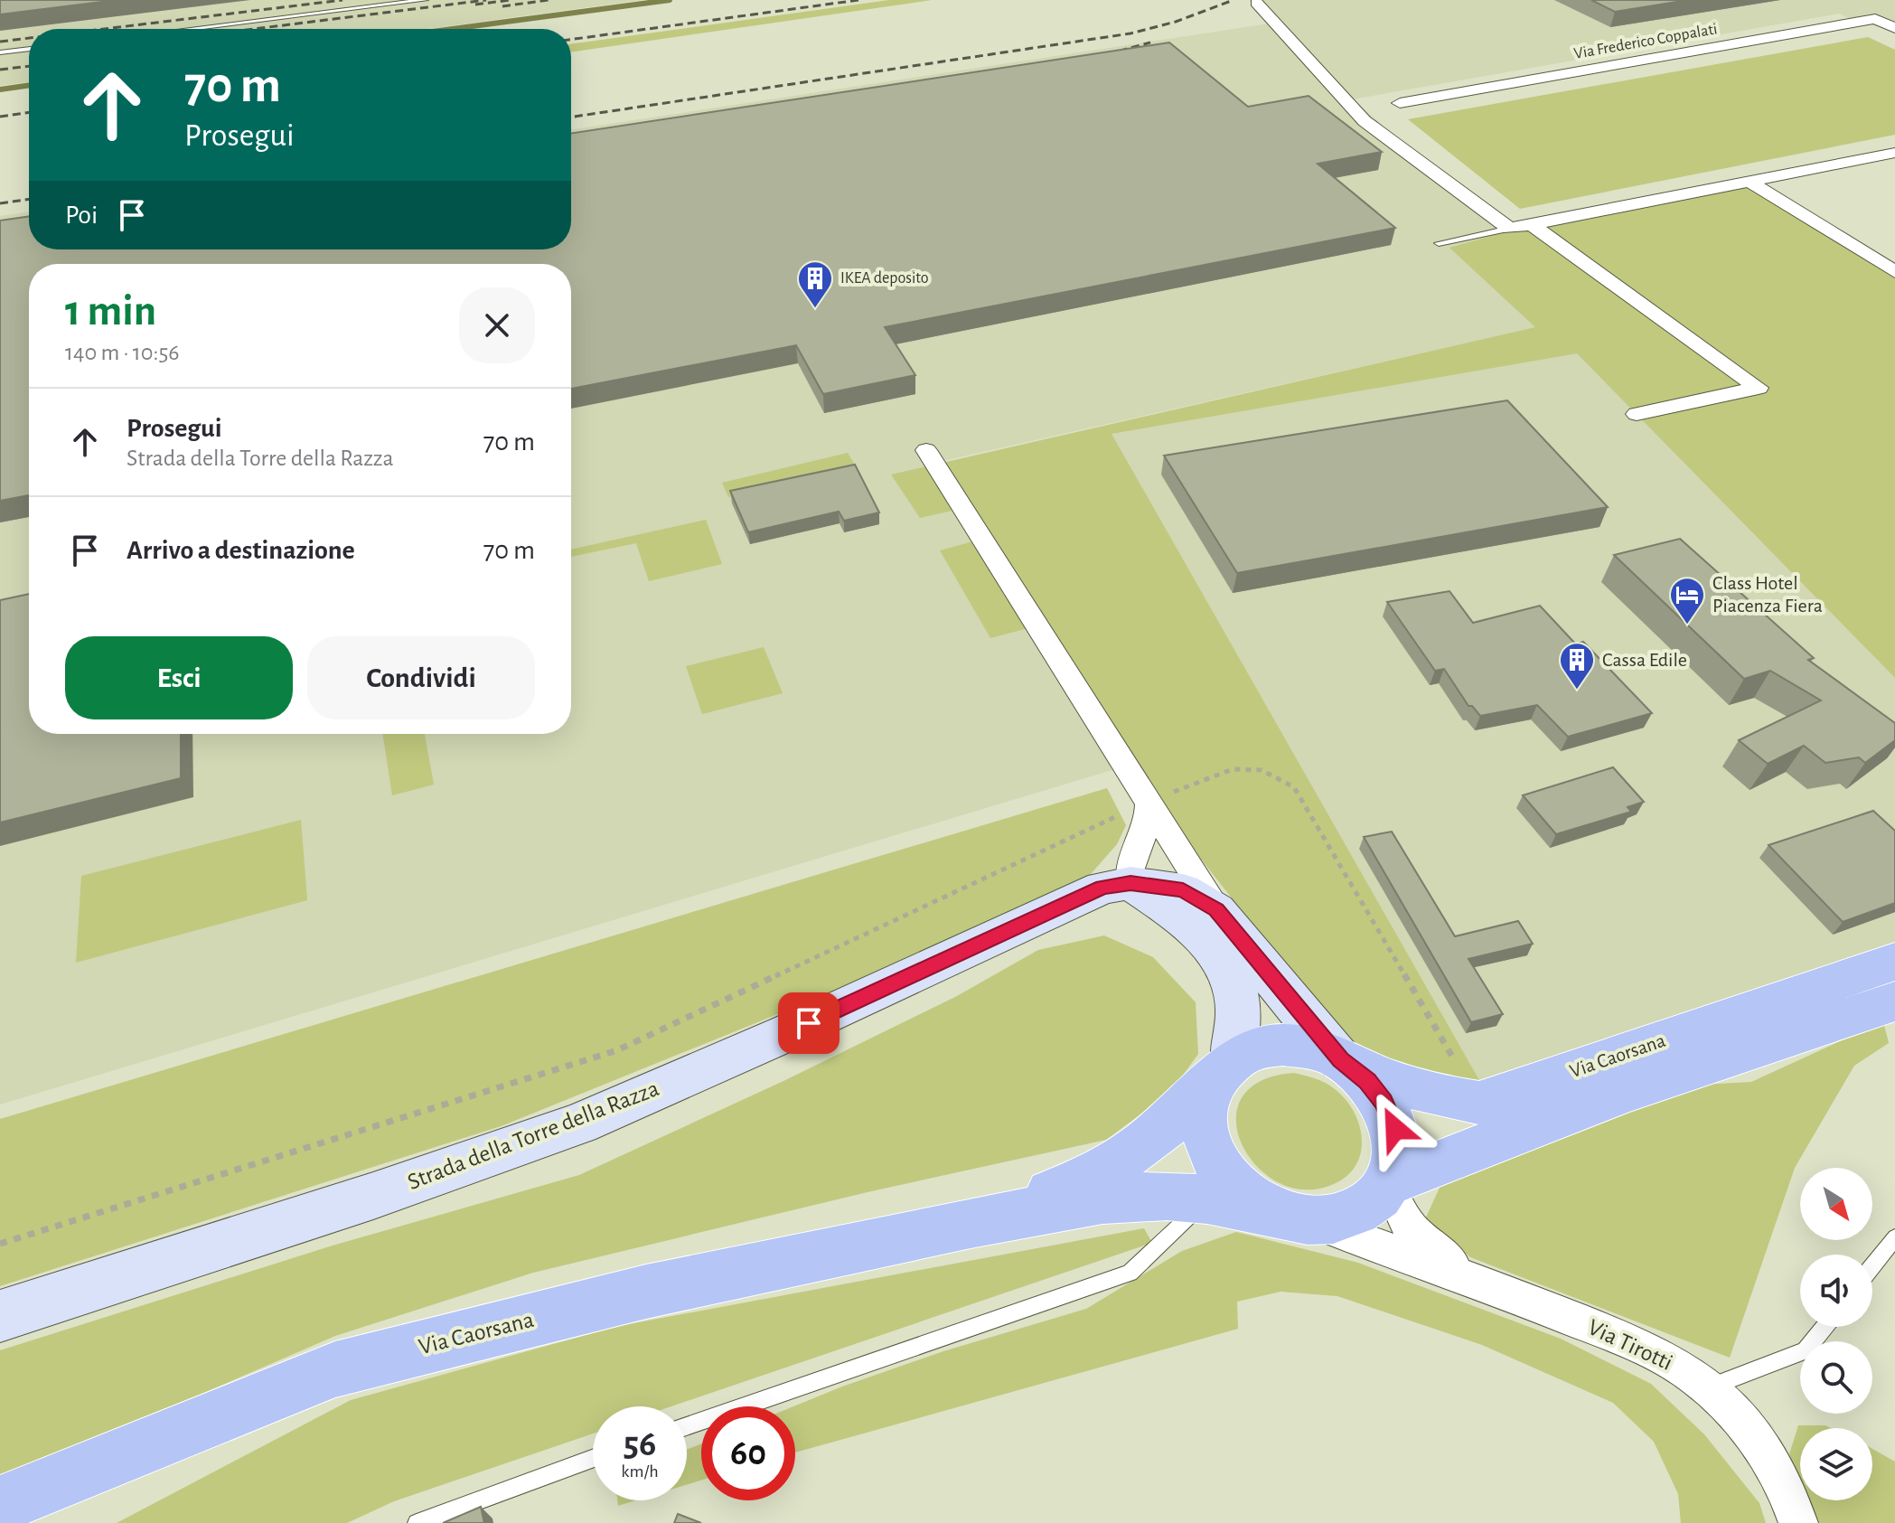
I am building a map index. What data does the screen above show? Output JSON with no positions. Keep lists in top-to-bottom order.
{
  "streets": {
    "main road": ["Via Caorsana"],
    "street": ["Via Frederico Coppalati", "Strada della Torre della Razza", "Via Tirotti"]
  },
  "places": {
    "building": ["IKEA deposito", "Cassa Edile"],
    "hotel": ["Class Hotel Piacenza Fiera"]
  },
  "north": "bottom right",
  "page": {
    "turn": ["70 m", "Prosegui"],
    "then": "Poi",
    "heading": ["1 min", "140 m · 10:56"],
    "list": [
      {
        "name": "Prosegui",
        "note": "Strada della Torre della Razza",
        "value": "70 m"
      },
      {
        "name": "Arrivo a destinazione",
        "value": "70 m"
      }
    ],
    "buttons": ["Esci", "Condividi"],
    "speed": "56 km/h",
    "limit": "60"
  }
}
